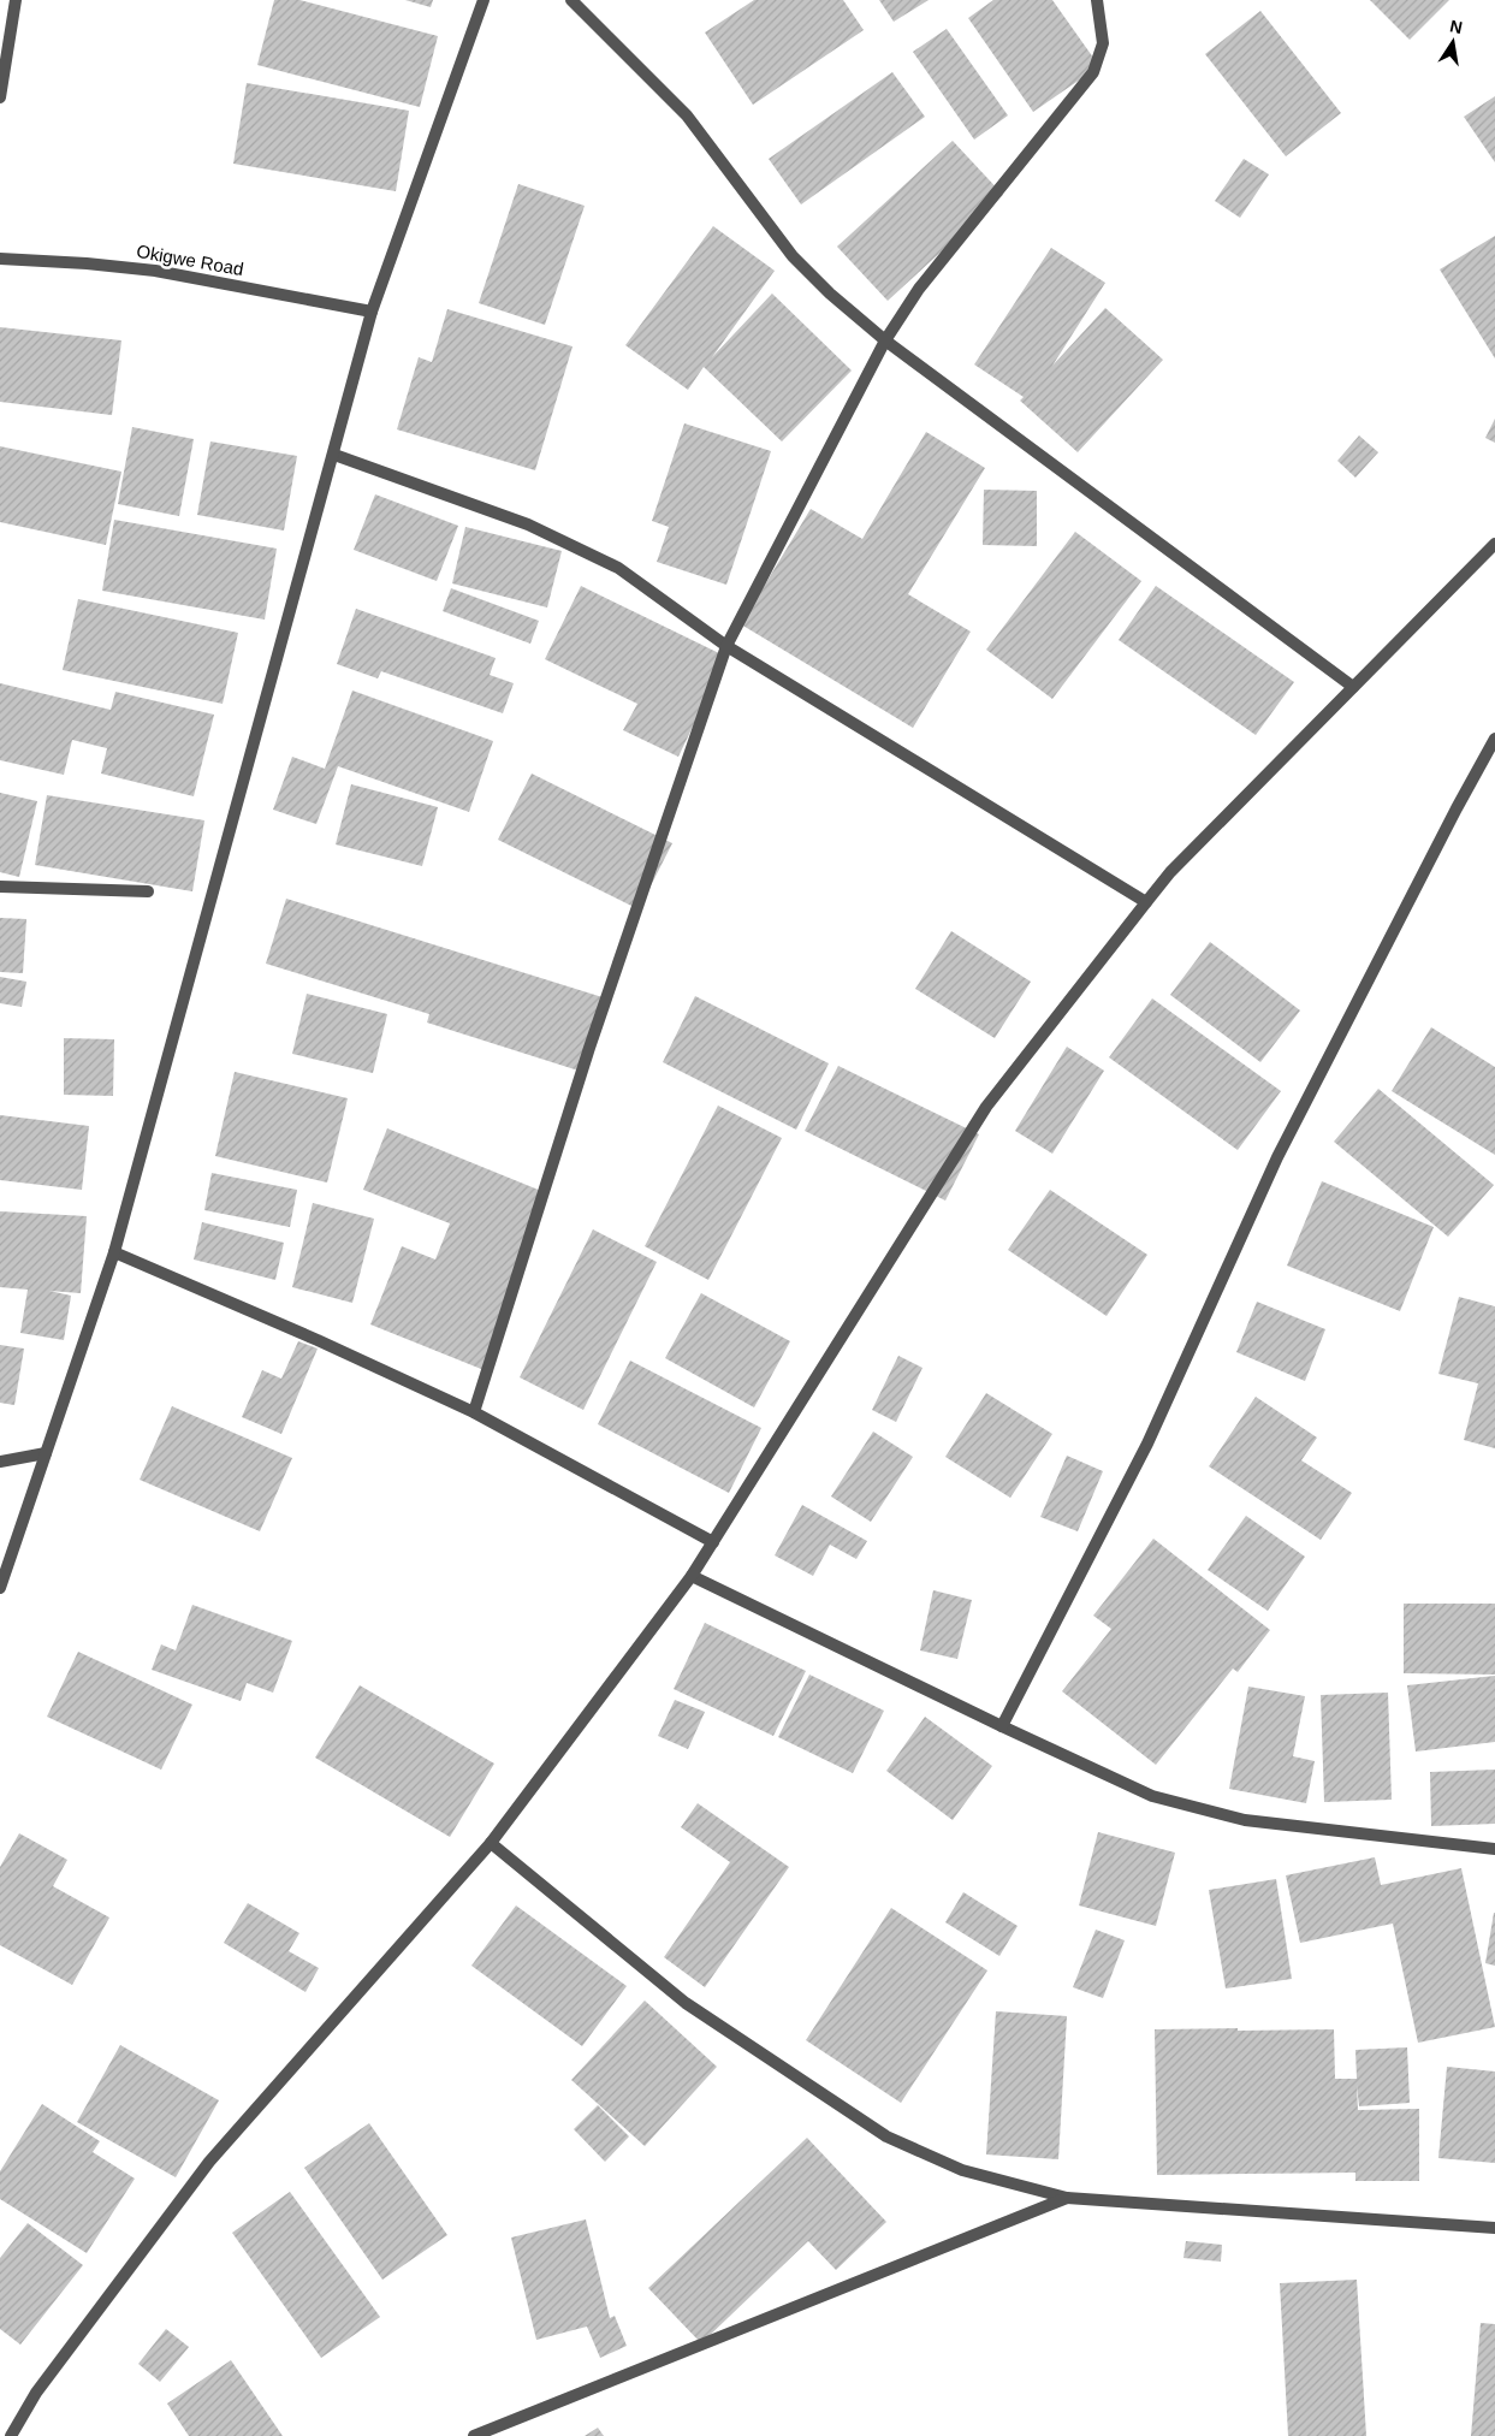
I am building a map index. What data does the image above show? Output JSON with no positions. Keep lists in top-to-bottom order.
{
  "streets": {
    "street": ["Okigwe Road"]
  },
  "north": "top"
}
